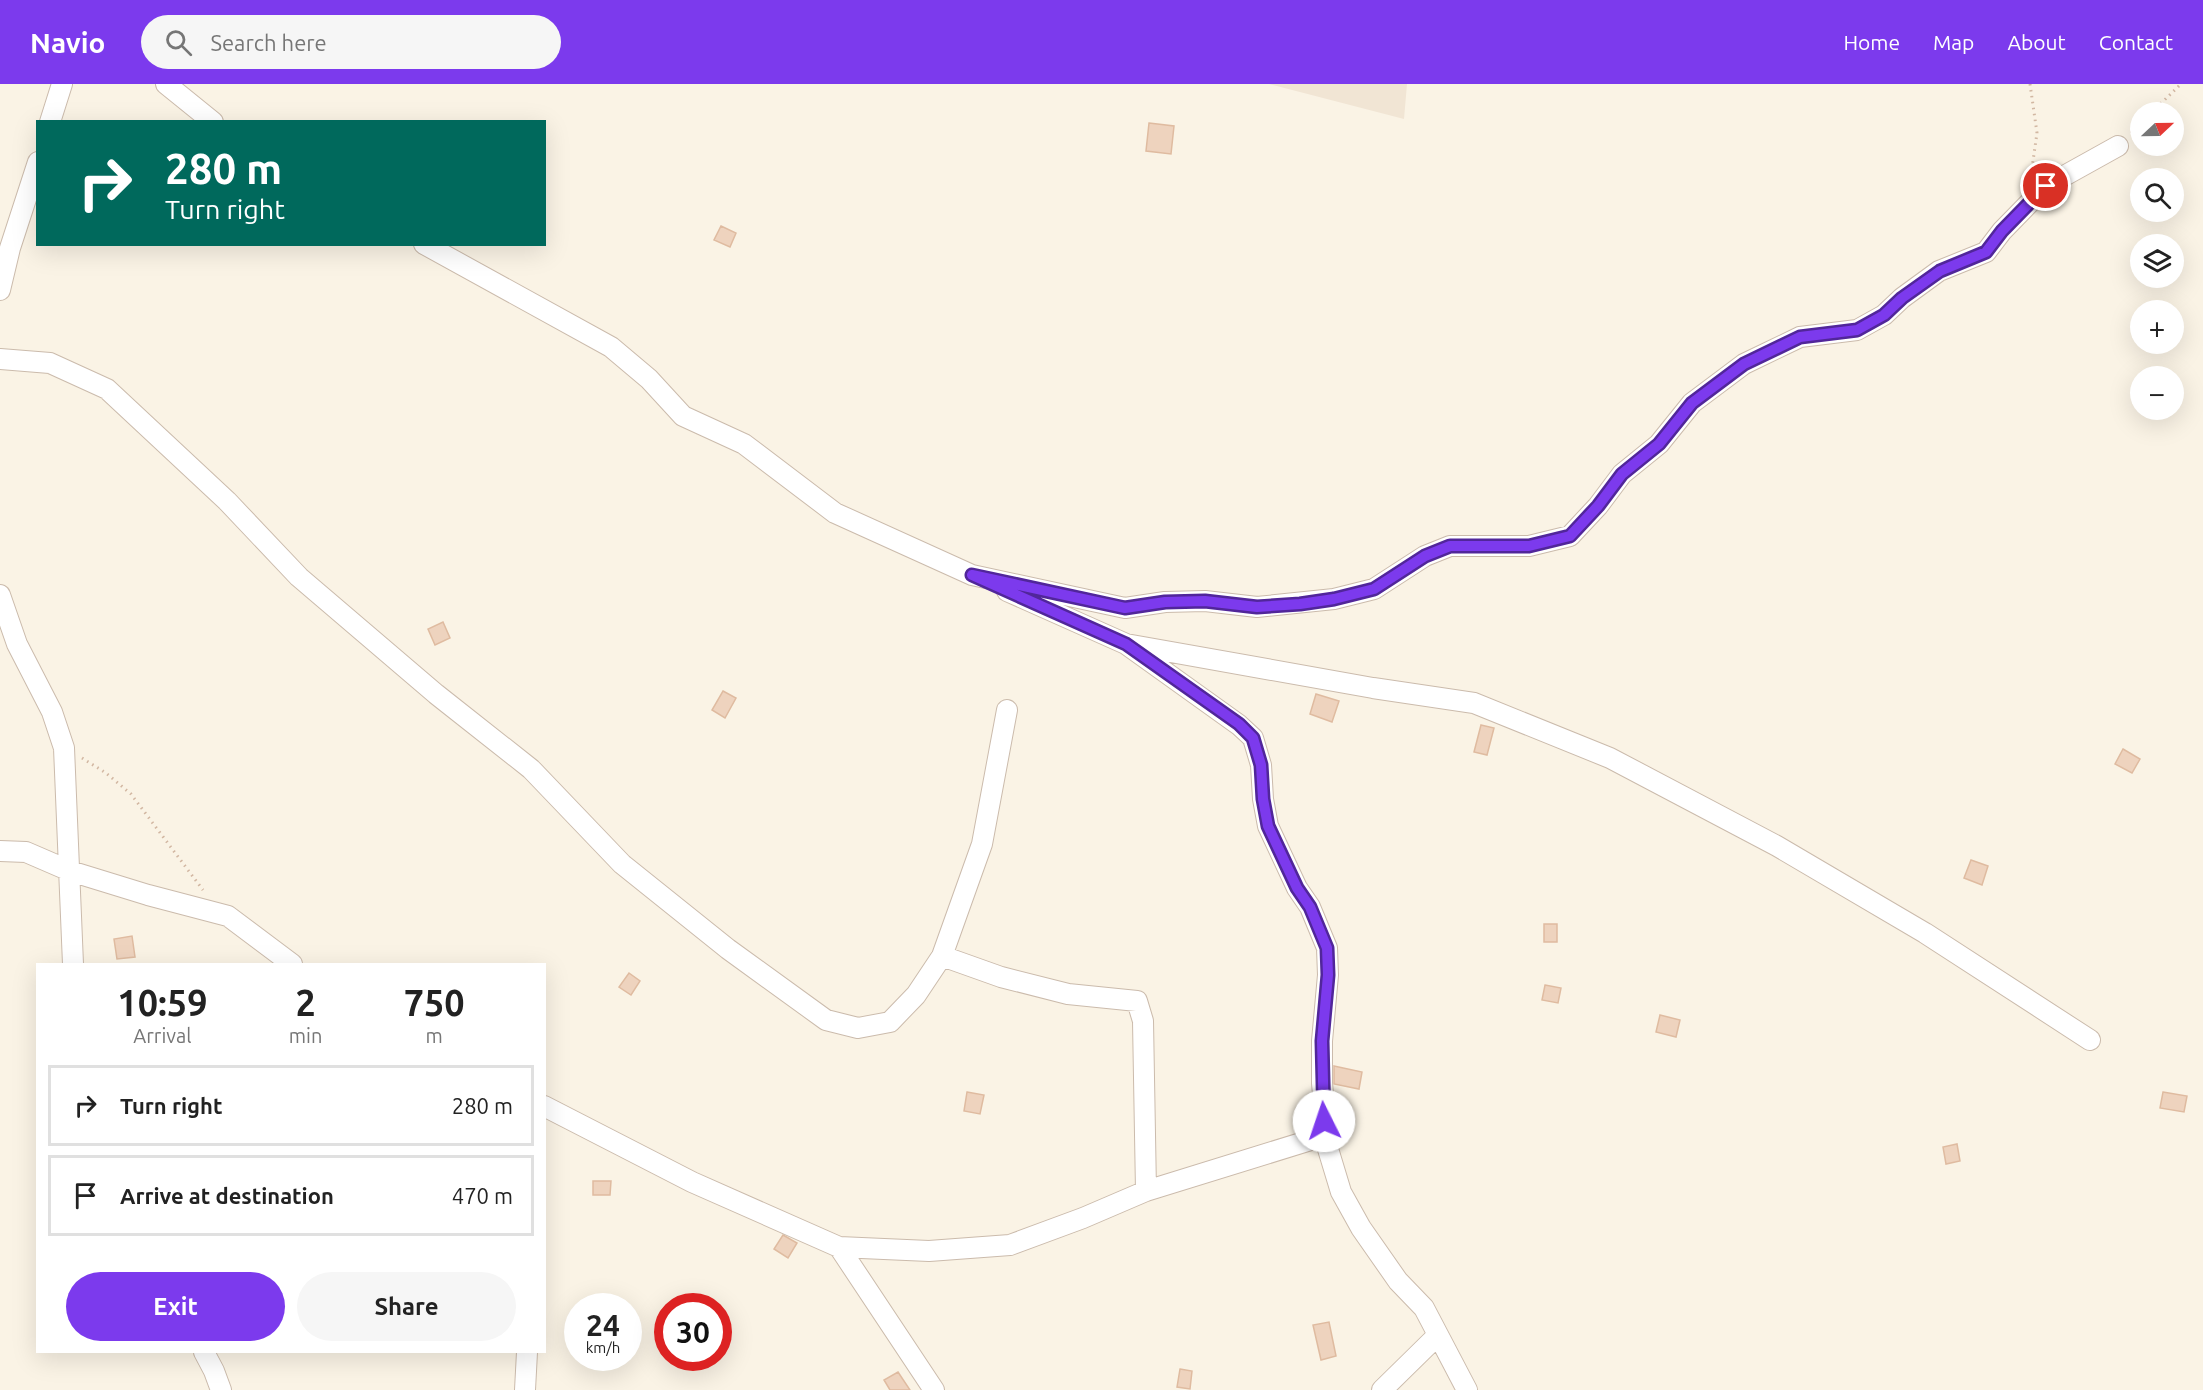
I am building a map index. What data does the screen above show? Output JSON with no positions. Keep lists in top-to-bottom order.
{
  "north": "right",
  "page": {
    "header": "Navio",
    "search": "Search here",
    "nav": [
      "Home",
      "Map",
      "About",
      "Contact"
    ],
    "map_buttons": ["+", "−"],
    "turn": ["280 m", "Turn right"],
    "eta": [
      "10:59",
      "Arrival",
      "2",
      "min",
      "750",
      "m"
    ],
    "list": [
      {
        "name": "Turn right",
        "value": "280 m"
      },
      {
        "name": "Arrive at destination",
        "value": "470 m"
      }
    ],
    "buttons": ["Exit", "Share"],
    "speed": "24 km/h",
    "limit": "30"
  }
}
